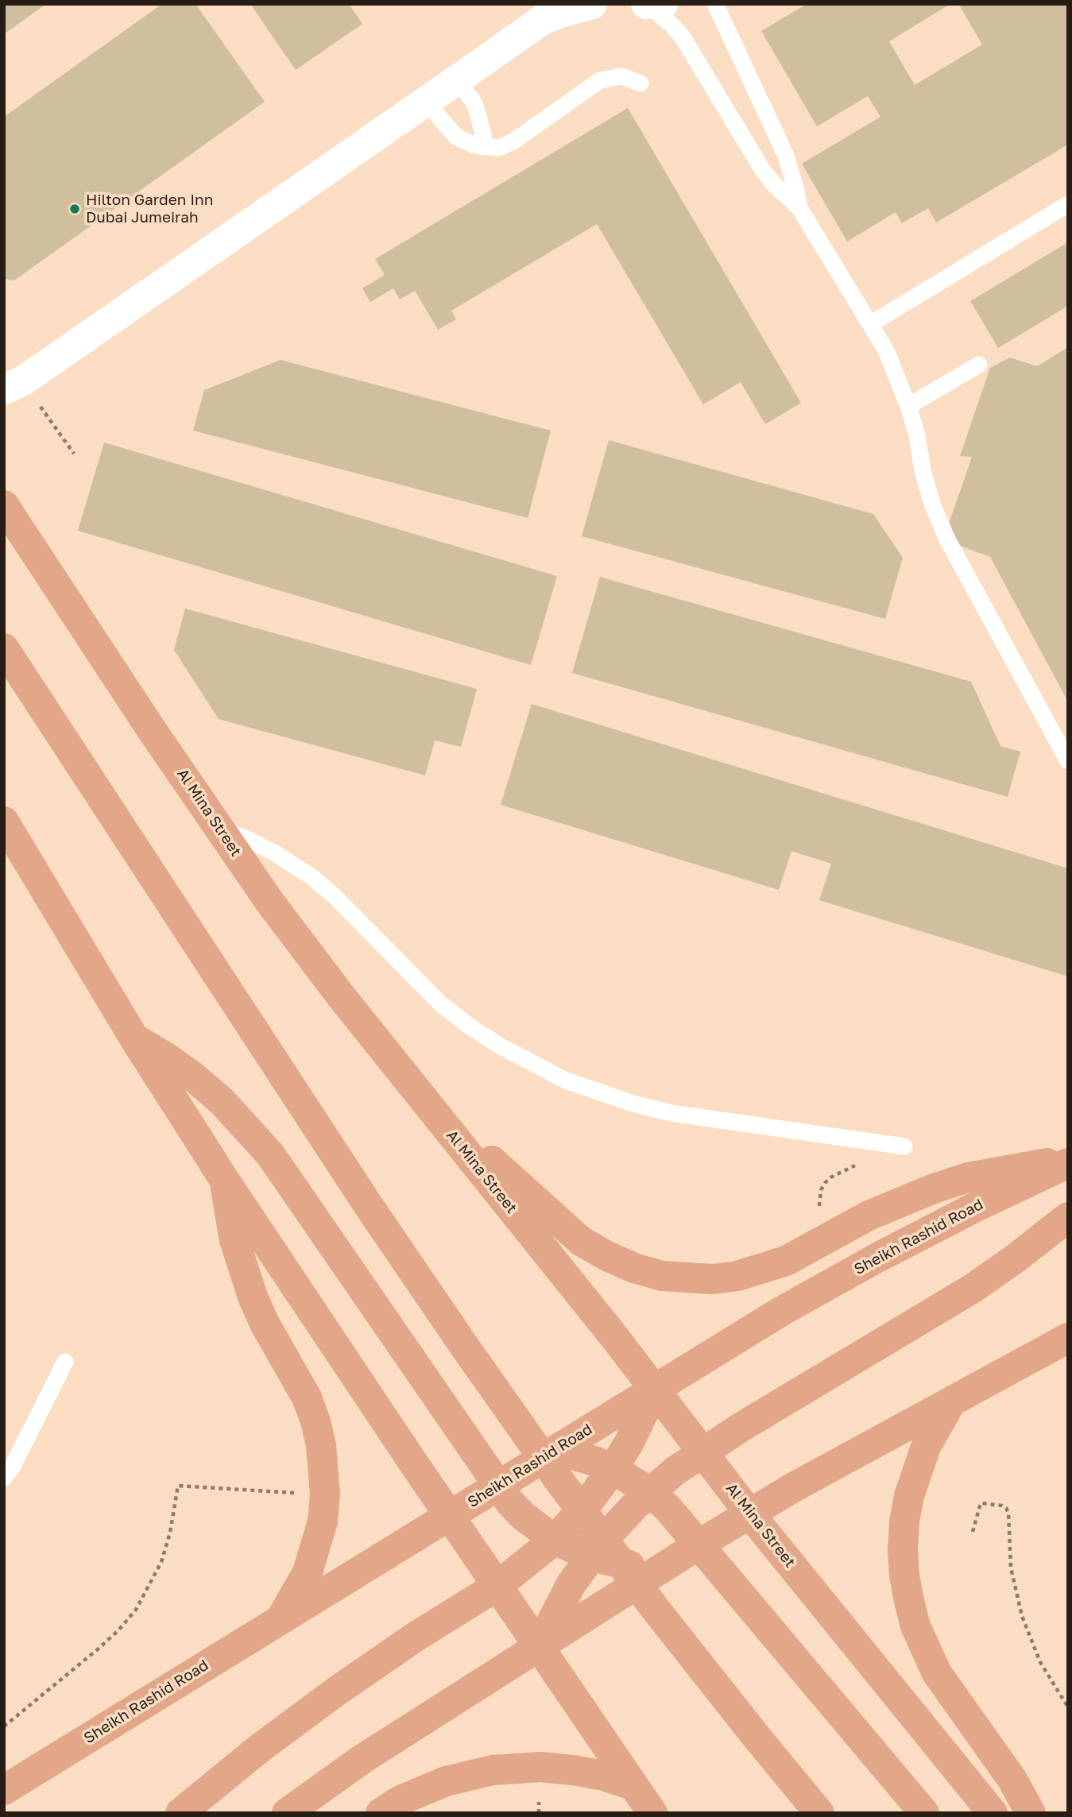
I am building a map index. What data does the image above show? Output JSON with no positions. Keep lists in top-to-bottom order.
{
  "streets": {
    "main road": ["Al Mina Street", "Sheikh Rashid Road"]
  },
  "crossings": [
    ["Al Mina Street", "Sheikh Rashid Road"]
  ],
  "places": ["Hilton Garden Inn Dubai Jumeirah"]
}
